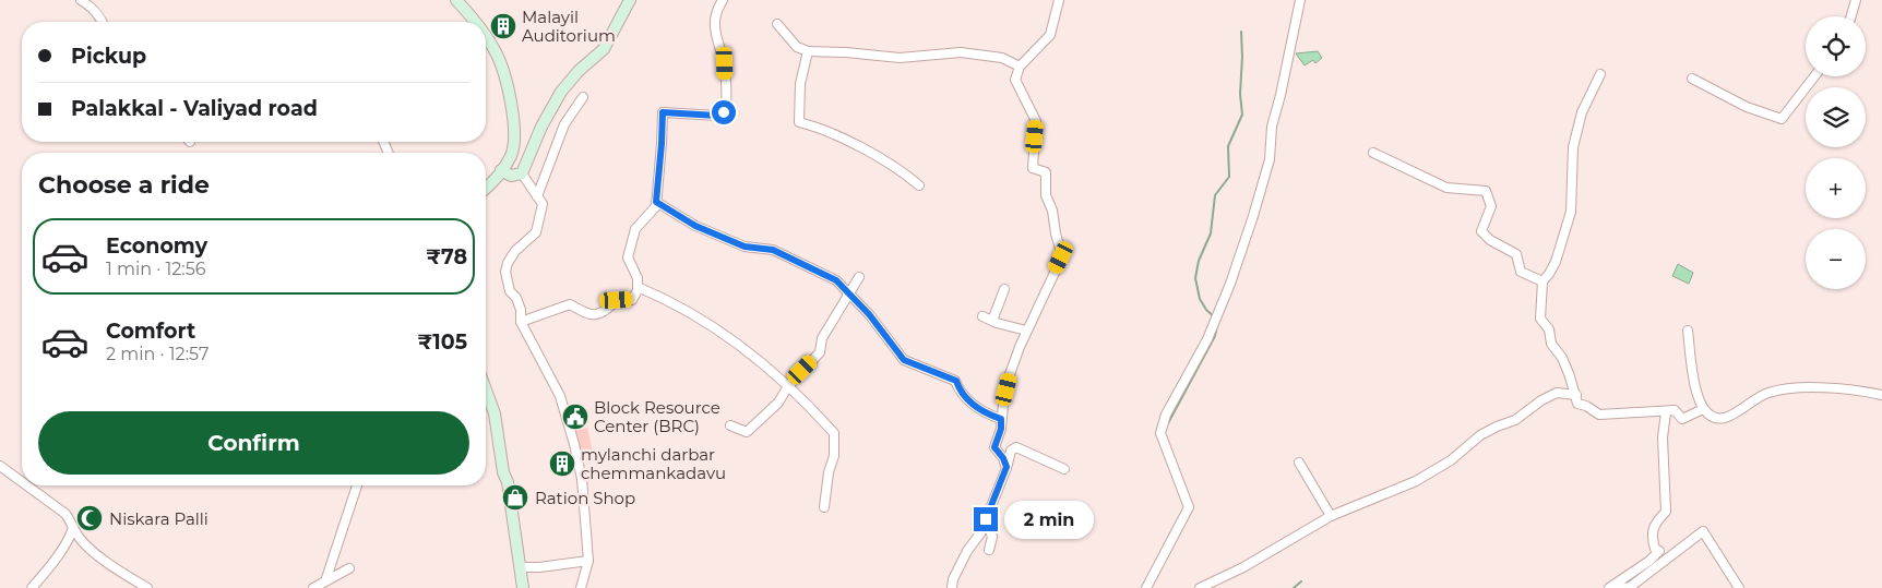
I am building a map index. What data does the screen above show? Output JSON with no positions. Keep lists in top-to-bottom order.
{
  "places": {
    "building": ["Malayil Auditorium", "mylanchi darbar chemmankadavu"],
    "public building": ["Block Resource Center (BRC)"],
    "shop": ["Ration Shop"],
    "mosque": ["Niskara Palli"]
  },
  "page": {
    "map_buttons": ["+", "−"],
    "banner": ["Pickup", "Palakkal - Valiyad road"],
    "heading": "Choose a ride",
    "list": [
      {
        "name": "Economy",
        "note": "1 min · 12:56",
        "value": "₹78"
      },
      {
        "name": "Comfort",
        "note": "2 min · 12:57",
        "value": "₹105"
      }
    ],
    "buttons": "Confirm",
    "bubble": "2 min"
  }
}
